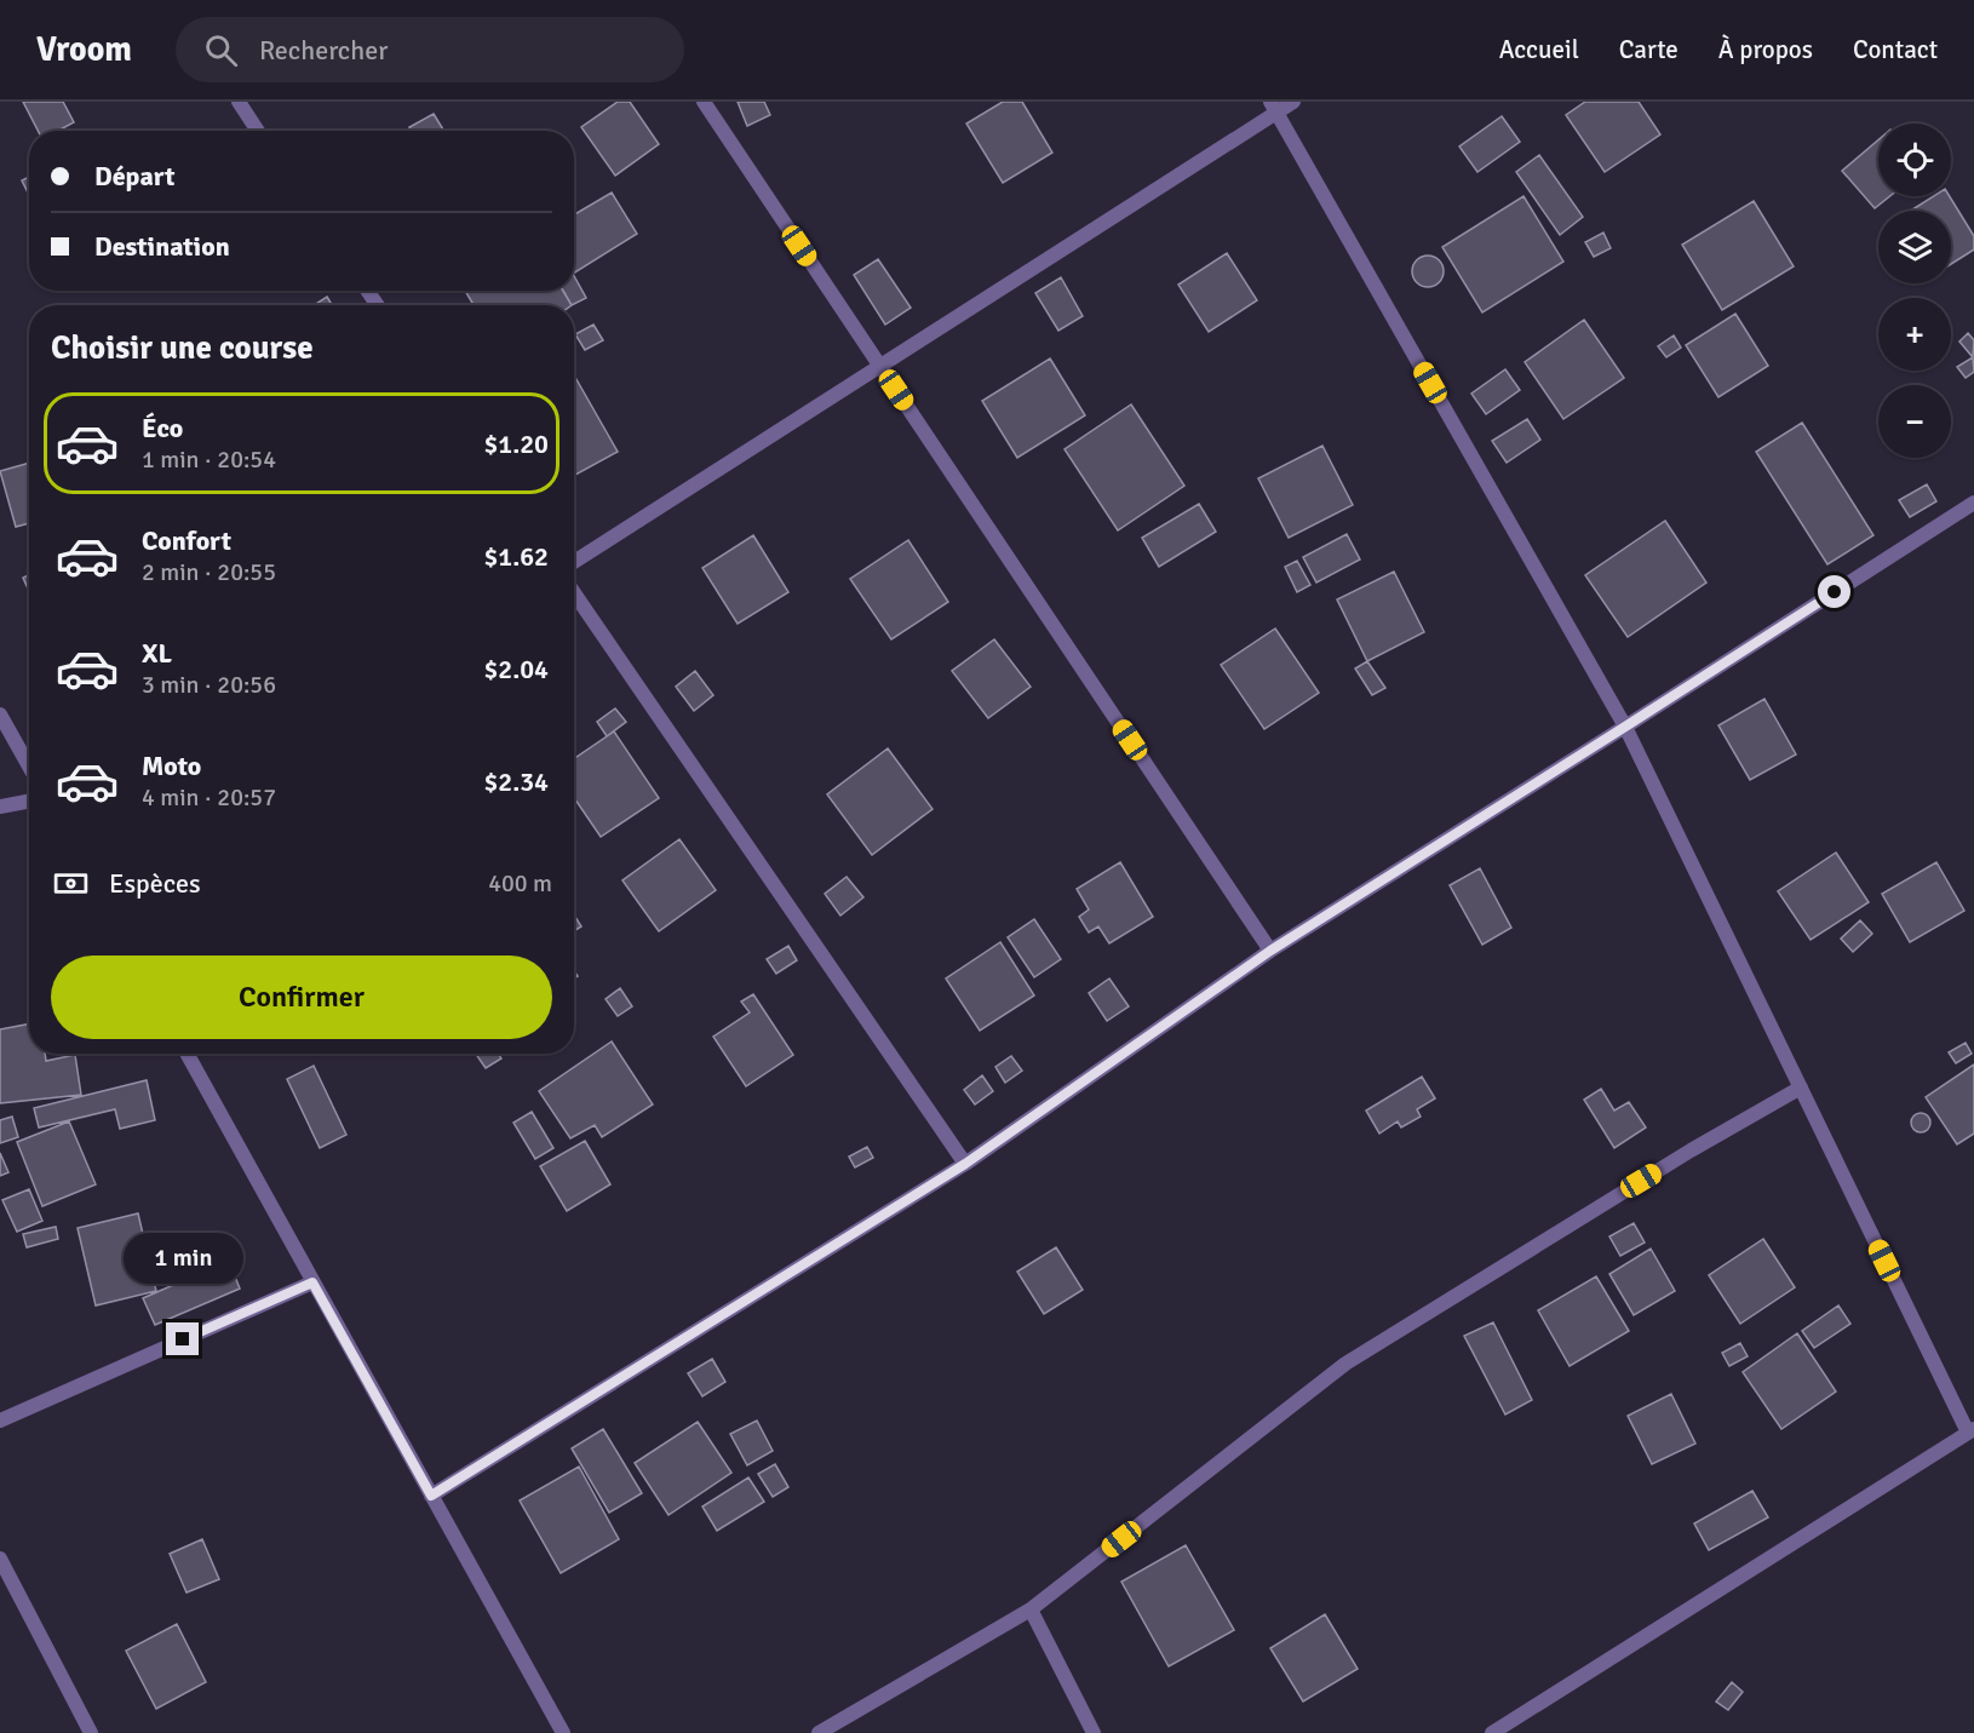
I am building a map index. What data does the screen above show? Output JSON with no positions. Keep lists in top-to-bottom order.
{
  "page": {
    "header": "Vroom",
    "search": "Rechercher",
    "nav": [
      "Accueil",
      "Carte",
      "À propos",
      "Contact"
    ],
    "map_buttons": ["+", "−"],
    "banner": ["Départ", "Destination"],
    "heading": "Choisir une course",
    "list": [
      {
        "name": "Éco",
        "note": "1 min · 20:54",
        "value": "$1.20"
      },
      {
        "name": "Confort",
        "note": "2 min · 20:55",
        "value": "$1.62"
      },
      {
        "name": "XL",
        "note": "3 min · 20:56",
        "value": "$2.04"
      },
      {
        "name": "Moto",
        "note": "4 min · 20:57",
        "value": "$2.34"
      }
    ],
    "pay": ["Espèces", "400 m"],
    "buttons": "Confirmer",
    "bubble": "1 min"
  }
}
